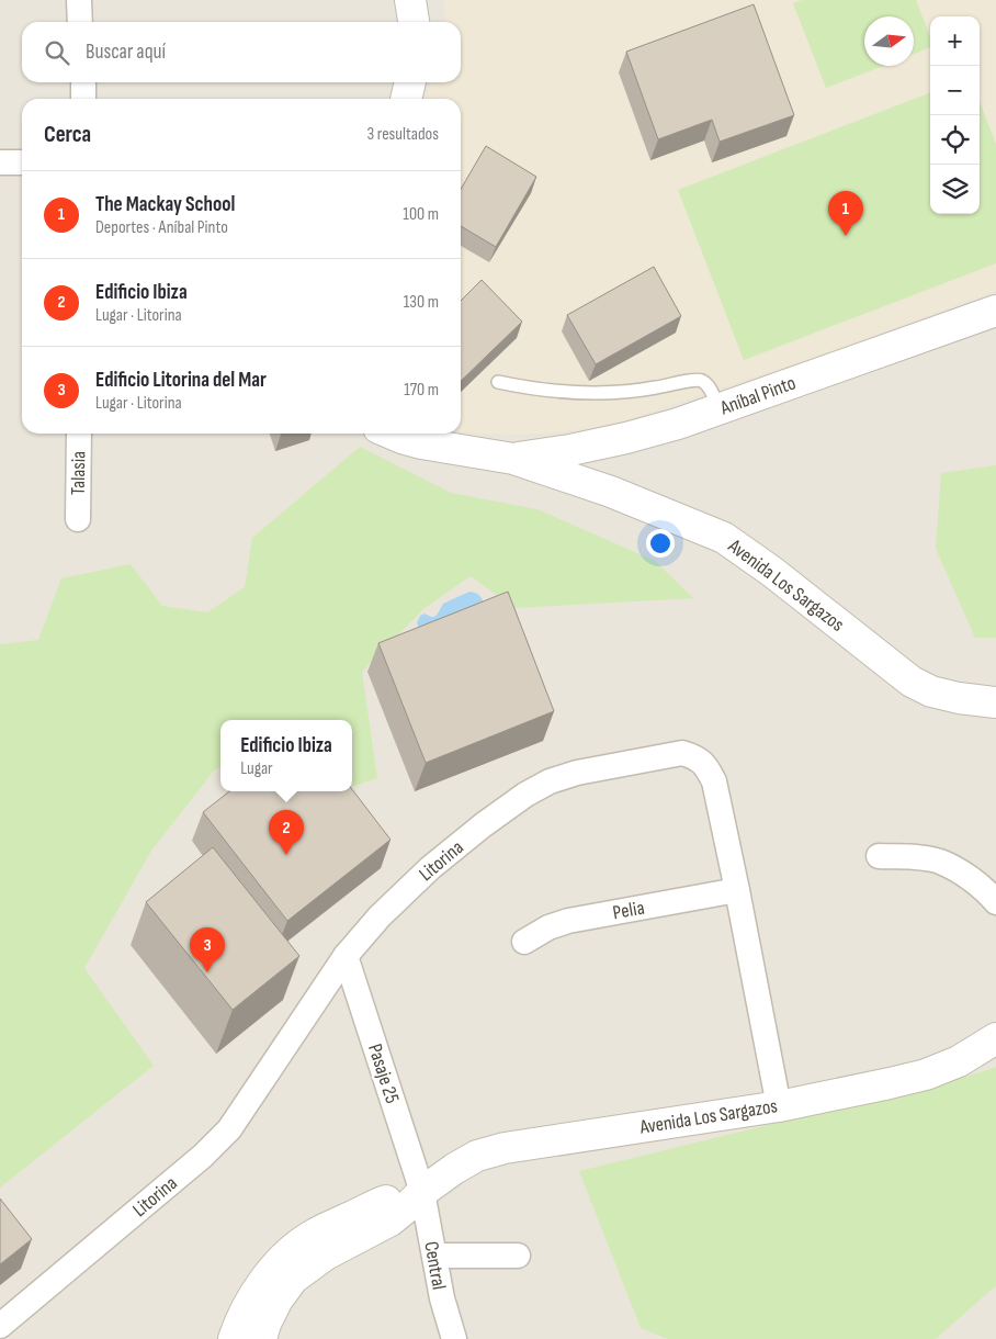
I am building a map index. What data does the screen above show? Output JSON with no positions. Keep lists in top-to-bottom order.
{
  "streets": {
    "street": [
      "Aníbal Pinto",
      "Talasia",
      "Avenida Los Sargazos",
      "Litorina",
      "Pelia",
      "Pasaje 25",
      "Central"
    ]
  },
  "crossings": [
    ["Aníbal Pinto", "Avenida Los Sargazos"],
    ["Avenida Los Sargazos", "Litorina"],
    ["Avenida Los Sargazos", "Pasaje 25"],
    ["Avenida Los Sargazos", "Central"],
    ["Litorina", "Pelia"],
    ["Litorina", "Pasaje 25"],
    ["Pasaje 25", "Central"]
  ],
  "north": "right",
  "page": {
    "map_buttons": ["+", "−"],
    "search": "Buscar aquí",
    "heading": ["Cerca", "3 resultados"],
    "list": [
      {
        "mark": "1",
        "name": "The Mackay School",
        "note": "Deportes · Aníbal Pinto",
        "value": "100 m"
      },
      {
        "mark": "2",
        "name": "Edificio Ibiza",
        "note": "Lugar · Litorina",
        "value": "130 m"
      },
      {
        "mark": "3",
        "name": "Edificio Litorina del Mar",
        "note": "Lugar · Litorina",
        "value": "170 m"
      }
    ],
    "pins": ["1", "2", "3"],
    "popup": ["Edificio Ibiza", "Lugar"]
  }
}
